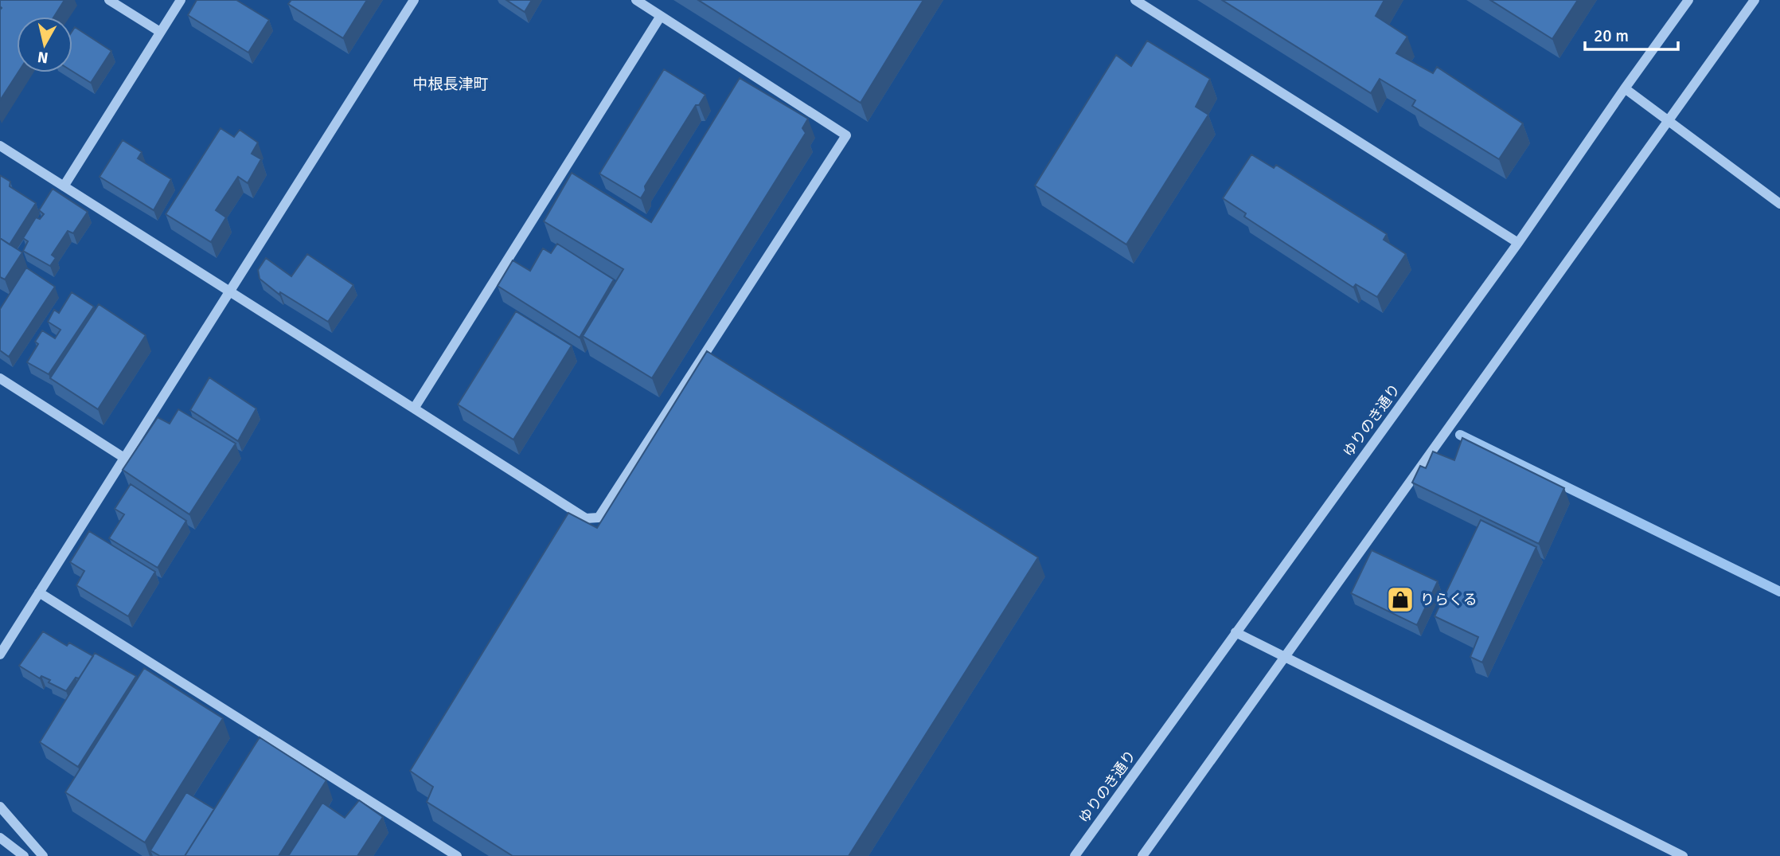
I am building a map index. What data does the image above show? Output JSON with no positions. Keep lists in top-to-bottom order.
{
  "streets": {
    "street": ["ゆりのき通り"]
  },
  "districts": ["中根長津町"],
  "places": {
    "shop": ["りらくる"]
  },
  "scale_bar": "20 m",
  "north": "bottom"
}
